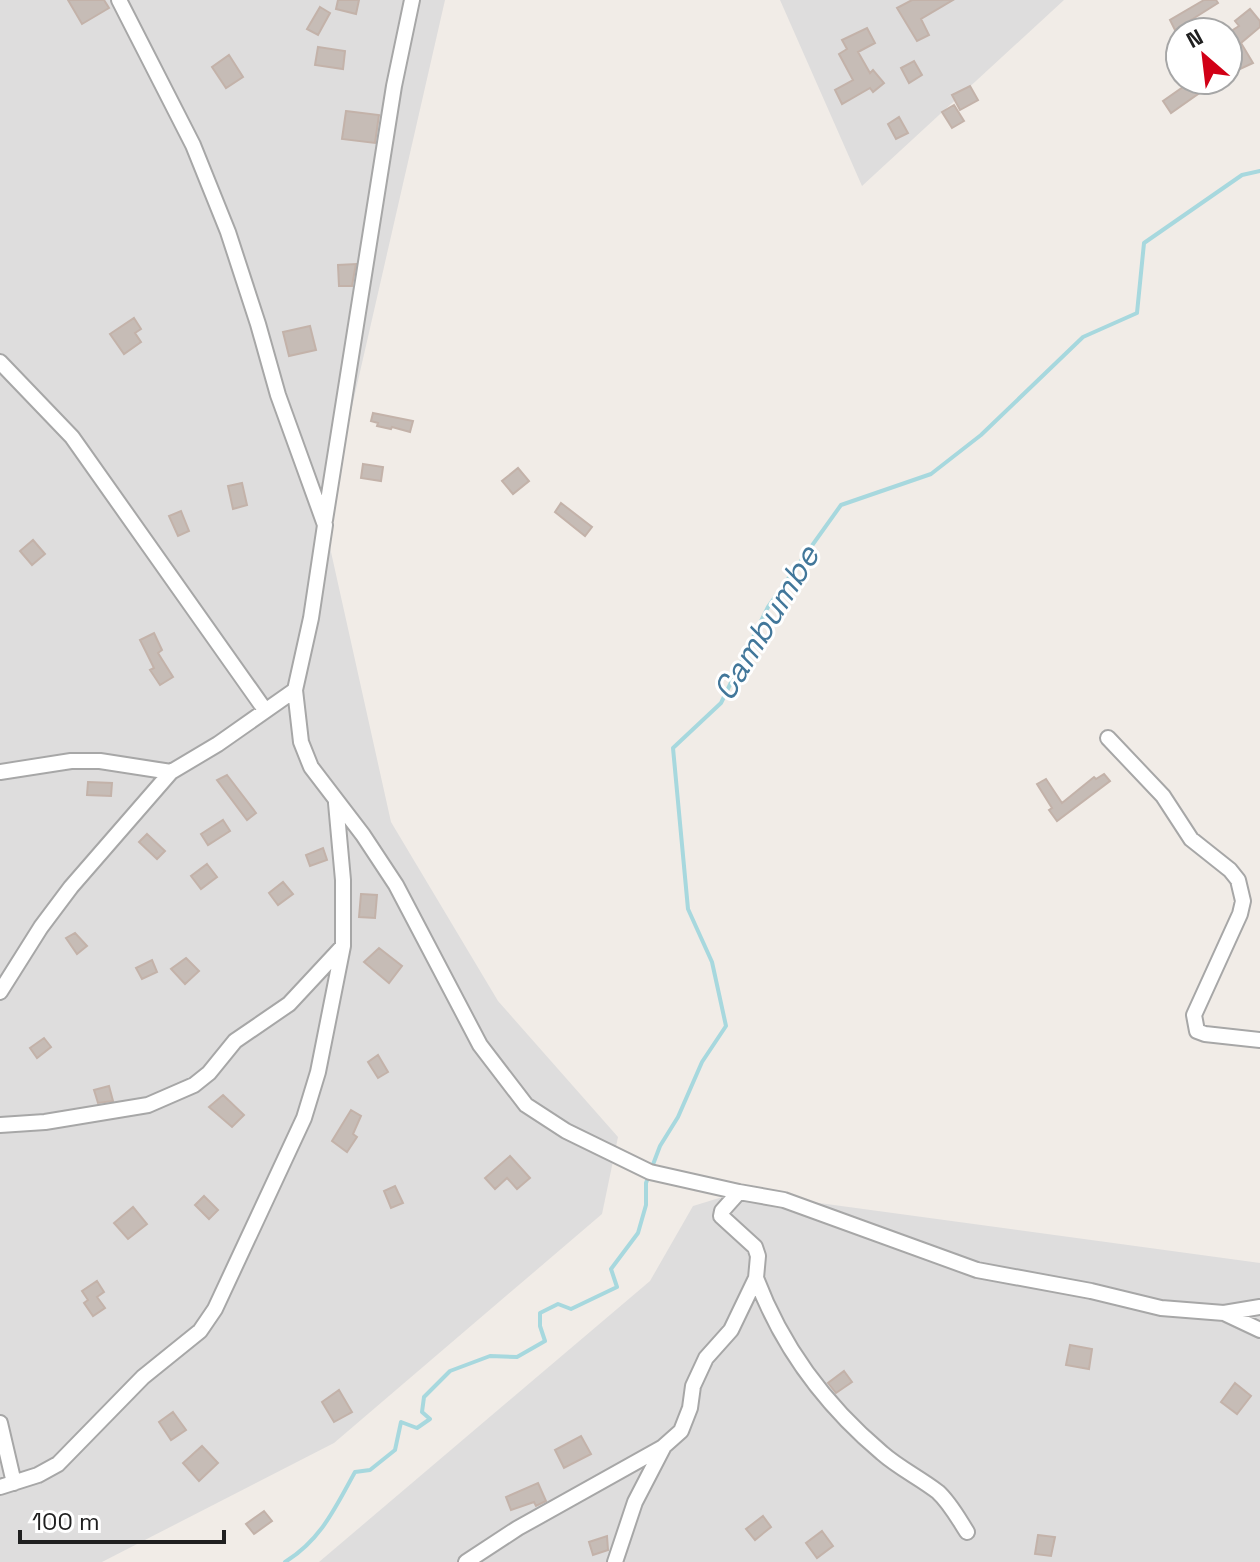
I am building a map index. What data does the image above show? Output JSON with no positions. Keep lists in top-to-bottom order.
{
  "water": ["Cambumbe"],
  "scale_bar": "100 m",
  "north": "top left"
}
